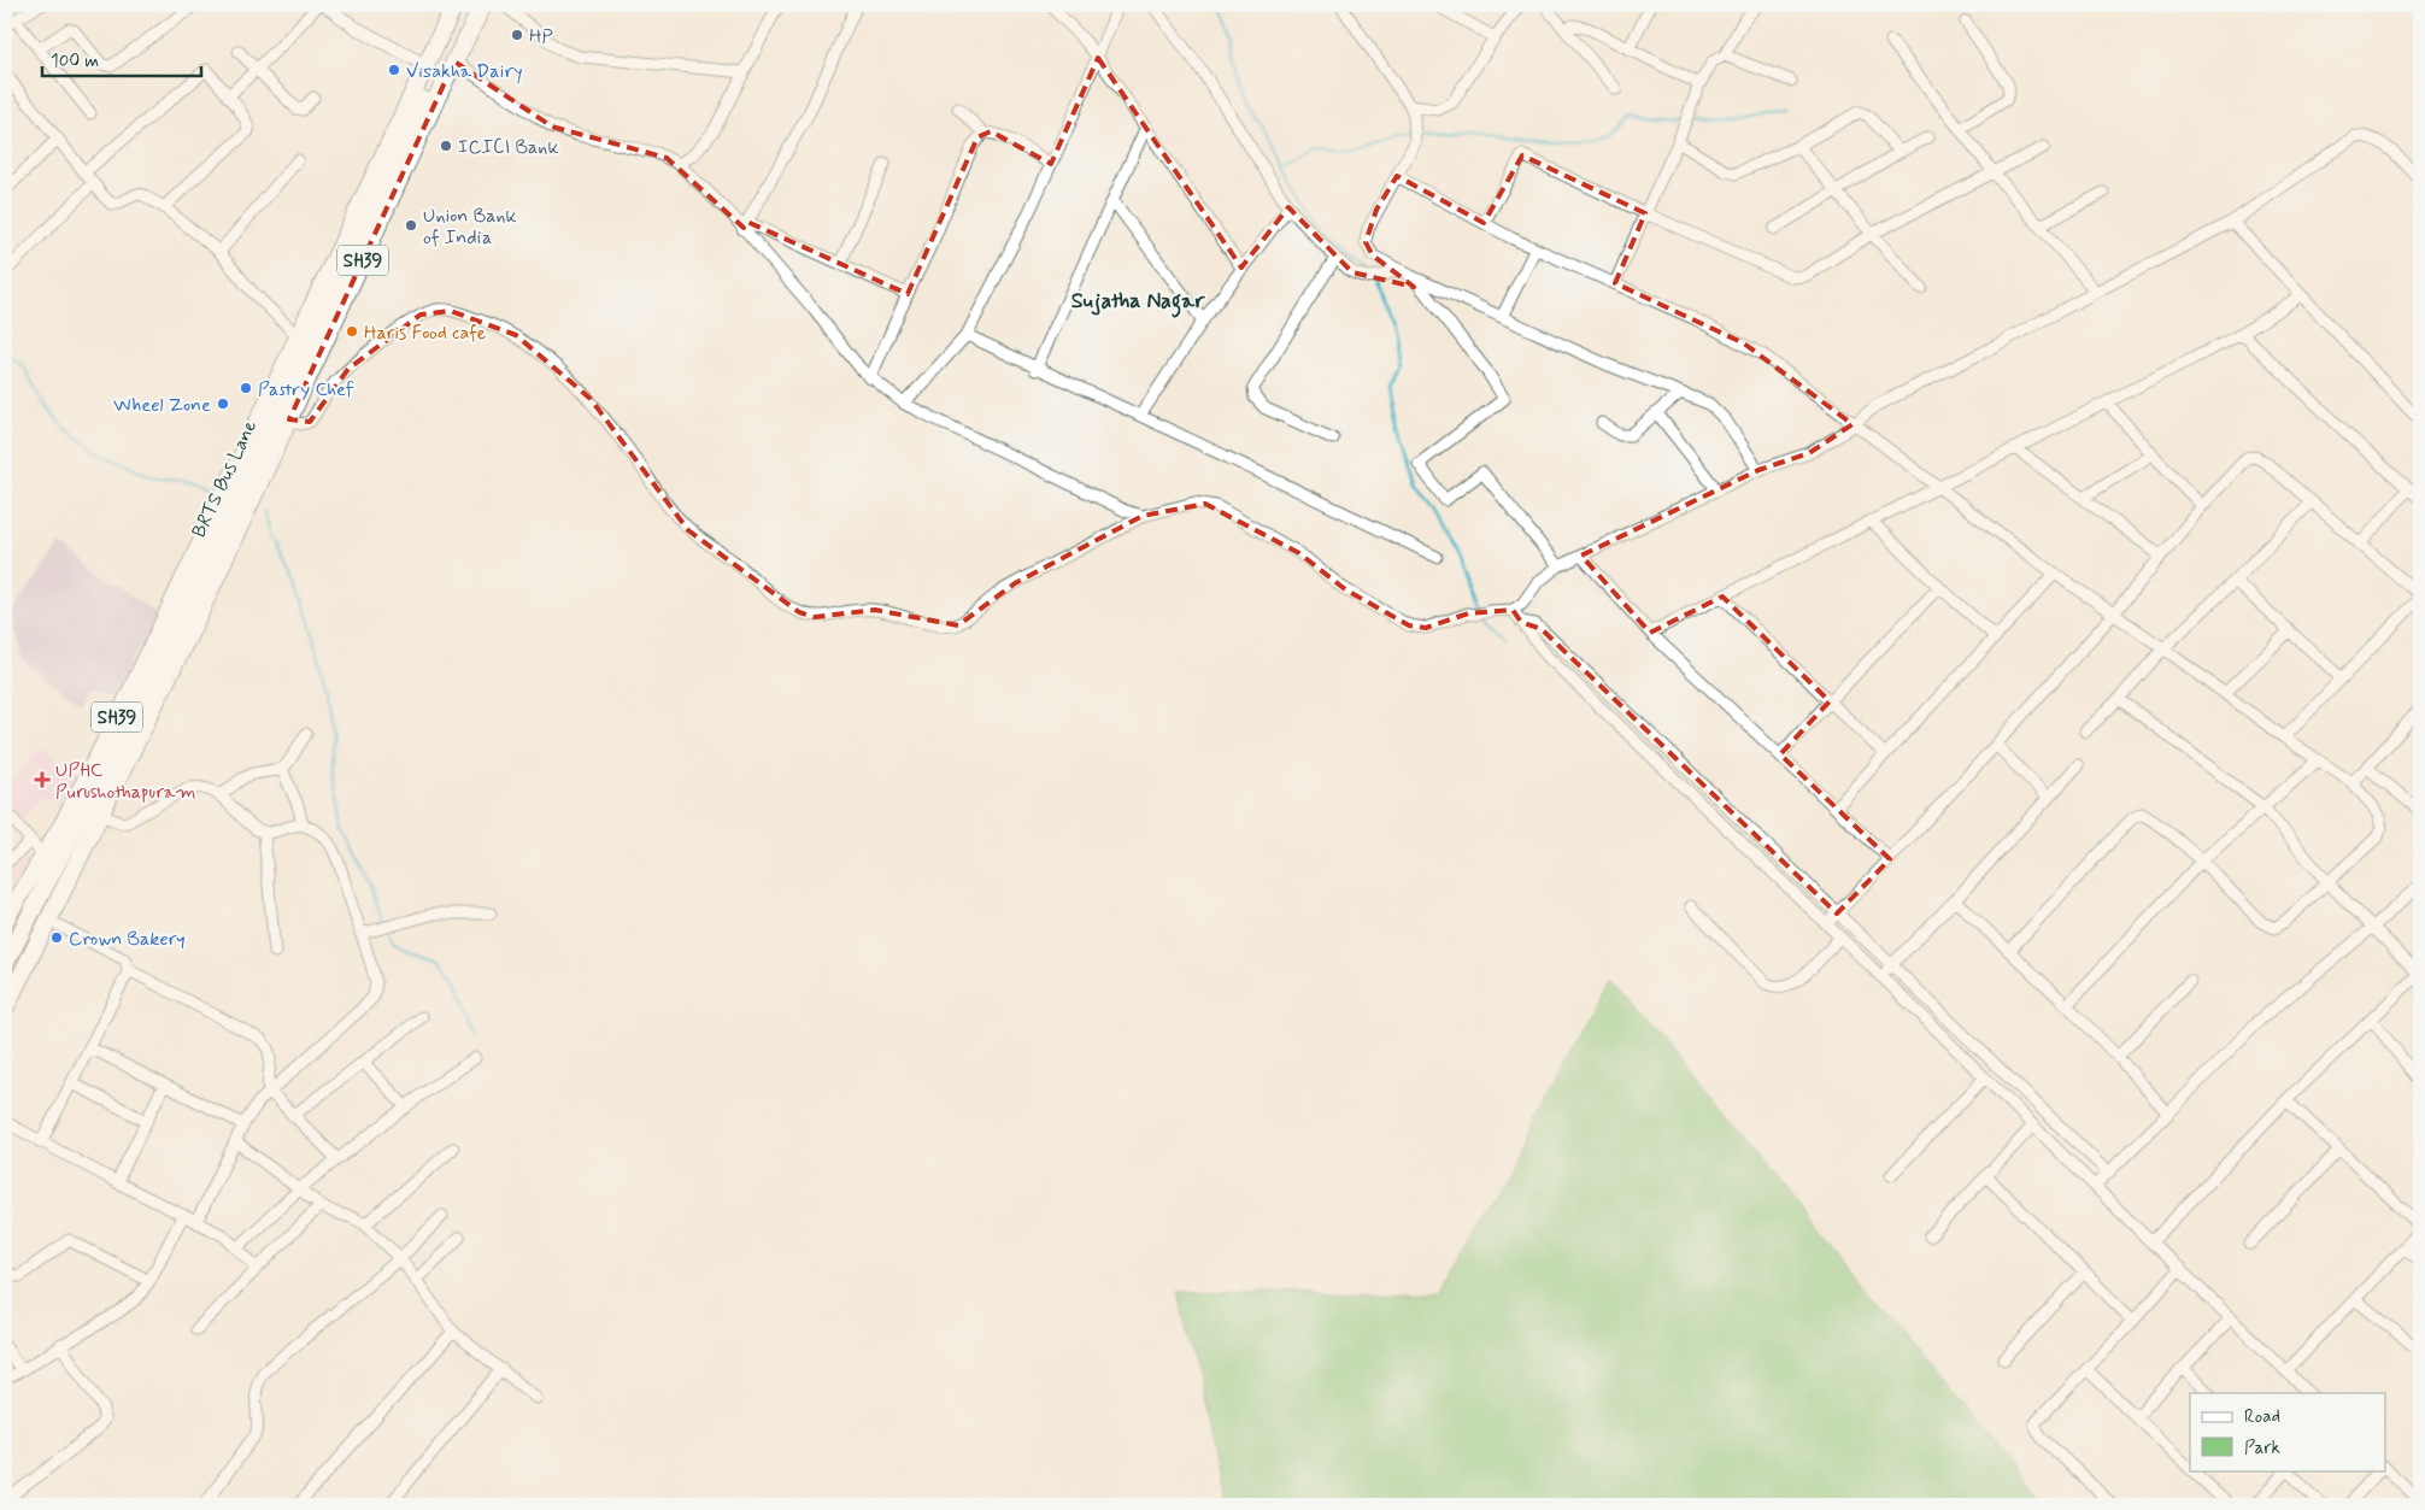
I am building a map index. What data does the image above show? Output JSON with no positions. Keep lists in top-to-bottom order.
{
  "streets": {
    "main road": ["SH39", "BRTS Bus Lane"]
  },
  "districts": ["Sujatha Nagar"],
  "places": {
    "other": [
      "HP",
      "Visakha Dairy",
      "ICICI Bank",
      "Union Bank of India",
      "Haris Food cafe",
      "Pastry Chef",
      "Wheel Zone",
      "Crown Bakery"
    ],
    "health": ["UPHC Purushothapuram"]
  },
  "legend": ["Road", "Park"],
  "scale_bar": "100 m"
}
